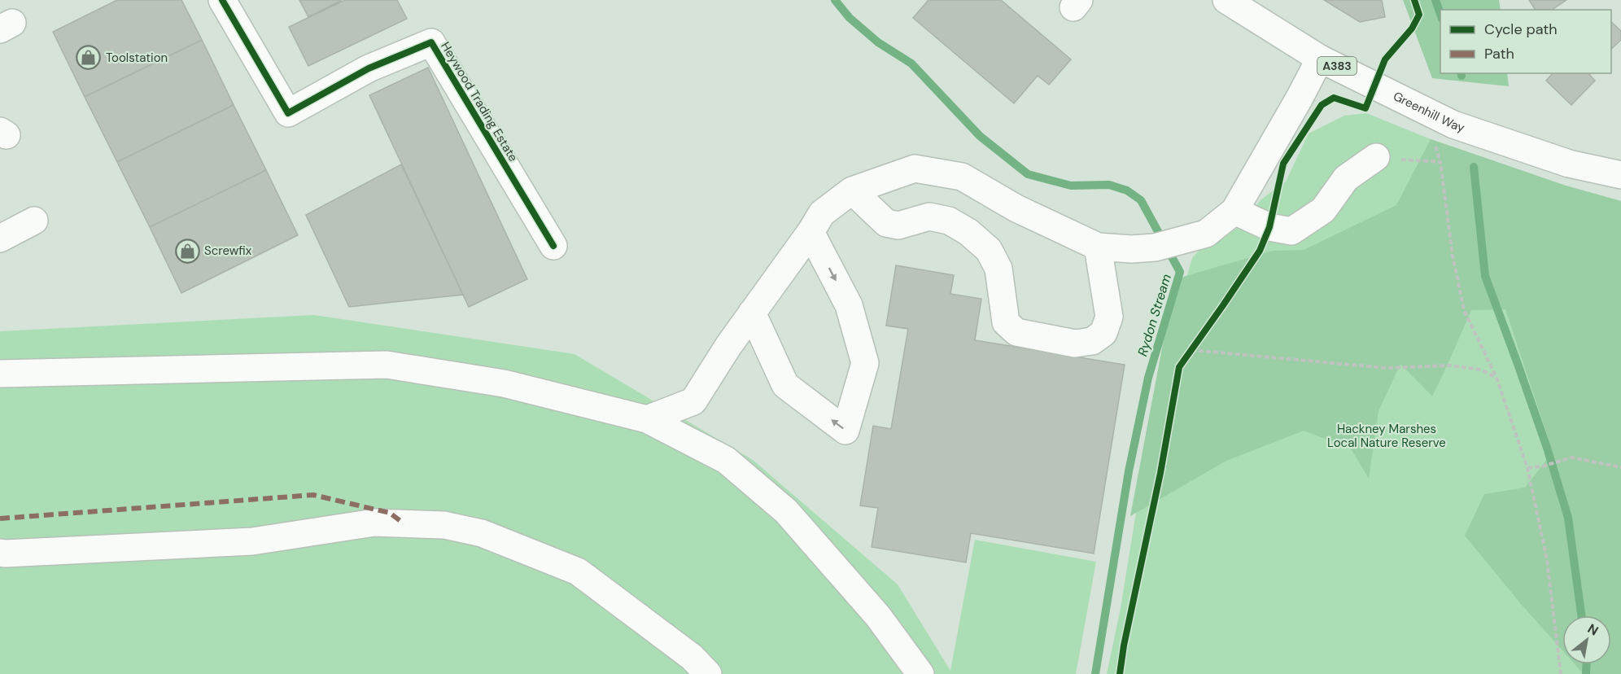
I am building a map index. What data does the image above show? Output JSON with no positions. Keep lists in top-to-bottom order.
{
  "streets": {
    "street": ["A383", "Heywood Trading Estate", "Greenhill Way"]
  },
  "water": ["Rydon Stream"],
  "parks": ["Hackney Marshes Local Nature Reserve"],
  "places": {
    "shop": ["Toolstation", "Screwfix"]
  },
  "legend": ["Cycle path", "Path"],
  "north": "top right"
}
